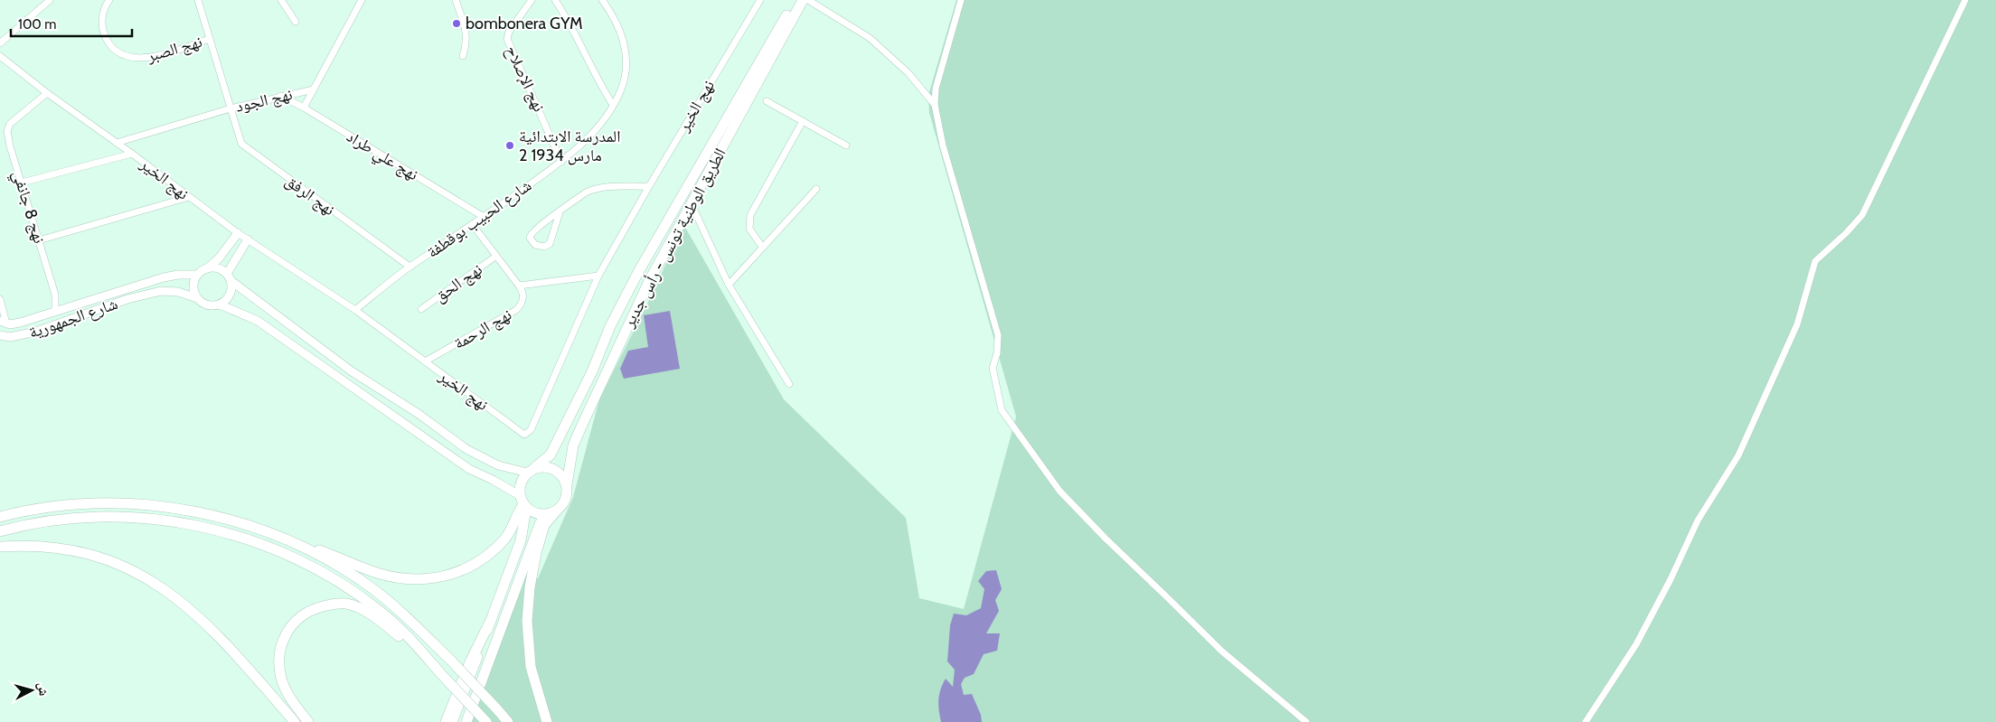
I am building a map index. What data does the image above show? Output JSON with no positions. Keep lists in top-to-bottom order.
{
  "streets": {
    "main road": ["الطريق الوطنية تونس - رأس جدير"],
    "street": [
      "نهج الصبر",
      "نهج الإصلاح",
      "نهج الجود",
      "نهج الخير",
      "نهج علي طراد",
      "نهج الرفق",
      "نهج 8 جانفي",
      "شارع الحبيب بوقطفة",
      "نهج الحق",
      "شارع الجمهورية",
      "نهج الرحمة"
    ]
  },
  "crossings": [
    ["نهج الصبر", "نهج الرفق"],
    ["نهج الإصلاح", "شارع الحبيب بوقطفة"],
    ["نهج الجود", "نهج الخير"],
    ["نهج الجود", "نهج علي طراد"],
    ["نهج الجود", "نهج الرفق"],
    ["نهج الخير", "نهج 8 جانفي"],
    ["نهج الخير", "شارع الحبيب بوقطفة"],
    ["نهج الخير", "نهج الرحمة"],
    ["نهج علي طراد", "شارع الحبيب بوقطفة"],
    ["نهج الرفق", "شارع الحبيب بوقطفة"]
  ],
  "places": ["bombonera GYM", "المدرسة الابتدائية 2 مارس 1934"],
  "scale_bar": "100 m",
  "north": "right"
}
